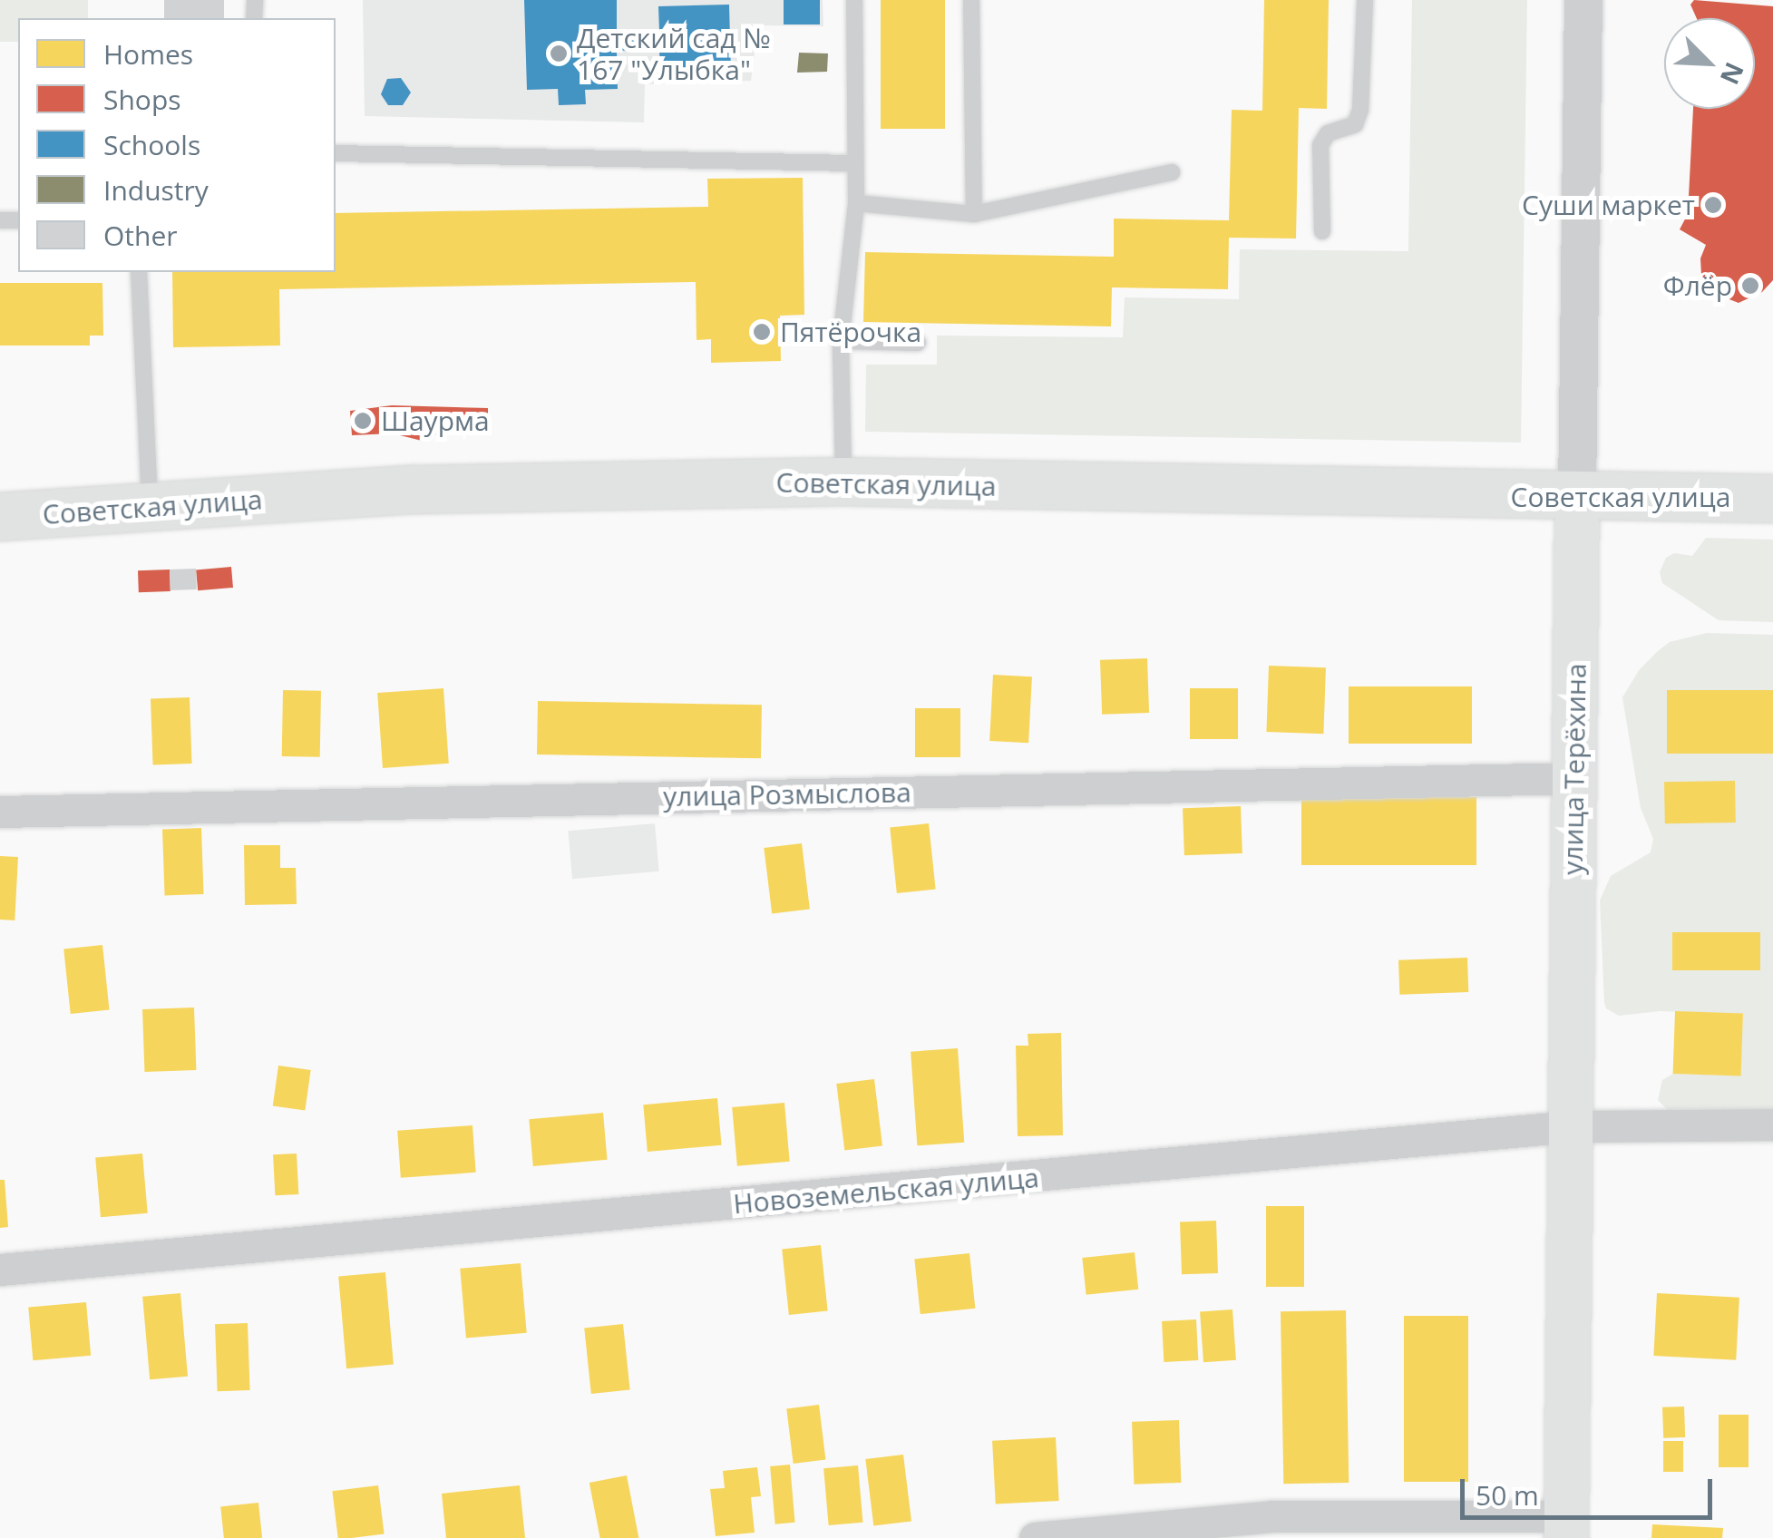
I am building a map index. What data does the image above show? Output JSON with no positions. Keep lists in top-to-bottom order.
{
  "streets": {
    "main road": ["Советская улица", "улица Терёхина"],
    "street": ["улица Розмыслова", "Новоземельская улица"]
  },
  "crossings": [
    ["Советская улица", "улица Терёхина"],
    ["улица Терёхина", "улица Розмыслова"],
    ["улица Терёхина", "Новоземельская улица"]
  ],
  "places": [
    "Детский сад № 167 \"Улыбка\"",
    "Суши маркет",
    "Флёр",
    "Пятёрочка",
    "Шаурма"
  ],
  "legend": [
    "Homes",
    "Shops",
    "Schools",
    "Industry",
    "Other"
  ],
  "scale_bar": "50 m",
  "north": "bottom right"
}
